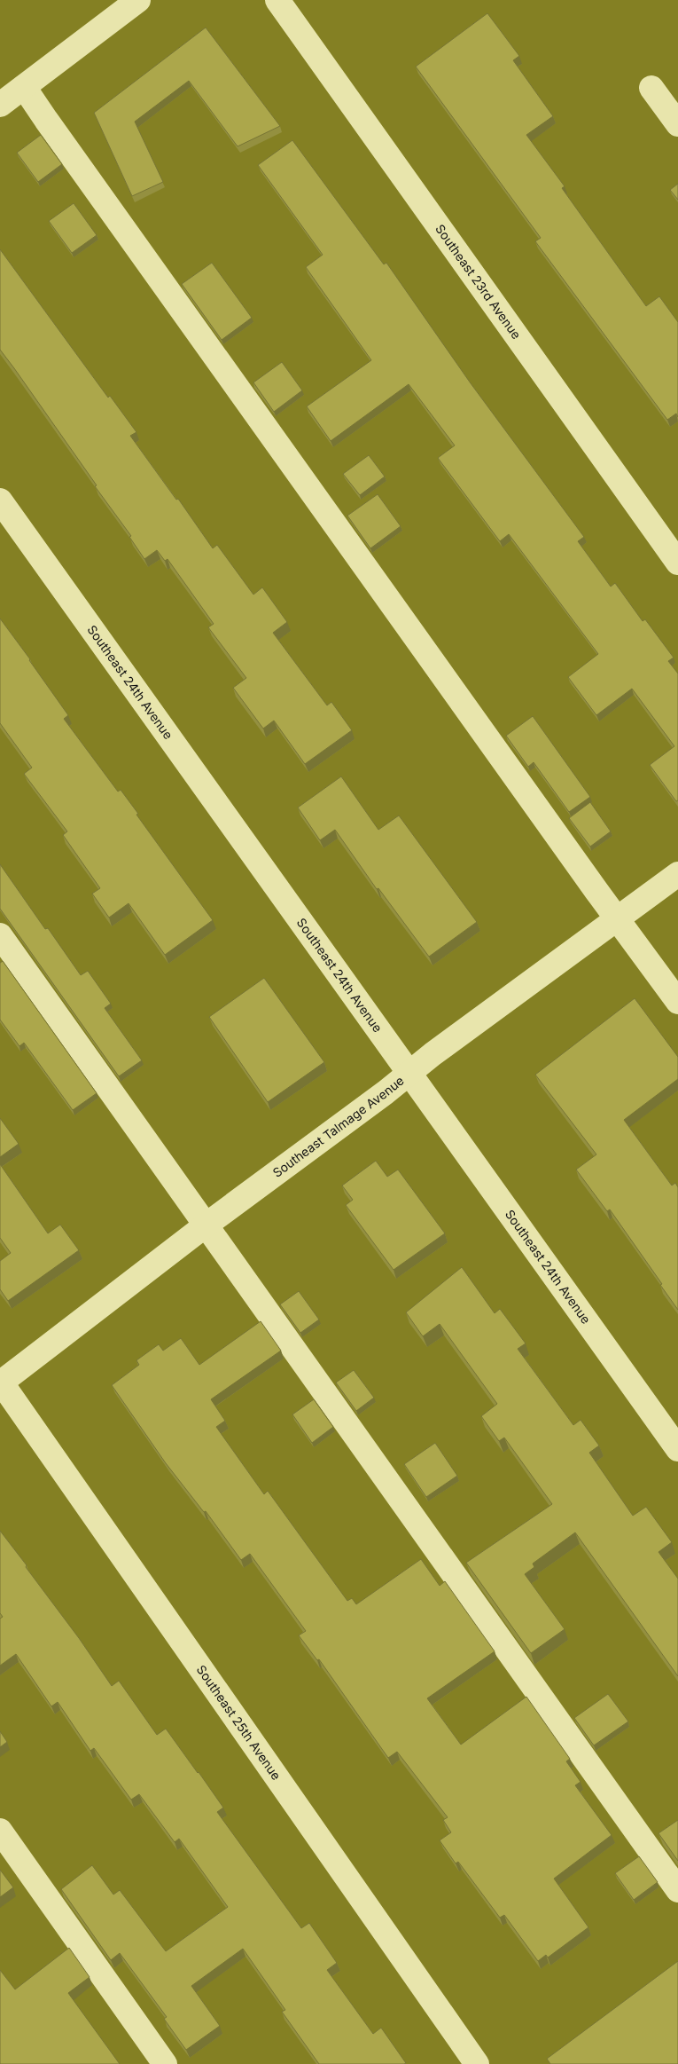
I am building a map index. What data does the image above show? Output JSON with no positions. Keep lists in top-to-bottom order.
{
  "streets": {
    "street": [
      "Southeast 23rd Avenue",
      "Southeast 24th Avenue",
      "Southeast Talmage Avenue",
      "Southeast 25th Avenue"
    ]
  },
  "crossings": [
    ["Southeast 24th Avenue", "Southeast Talmage Avenue"],
    ["Southeast Talmage Avenue", "Southeast 25th Avenue"]
  ]
}
